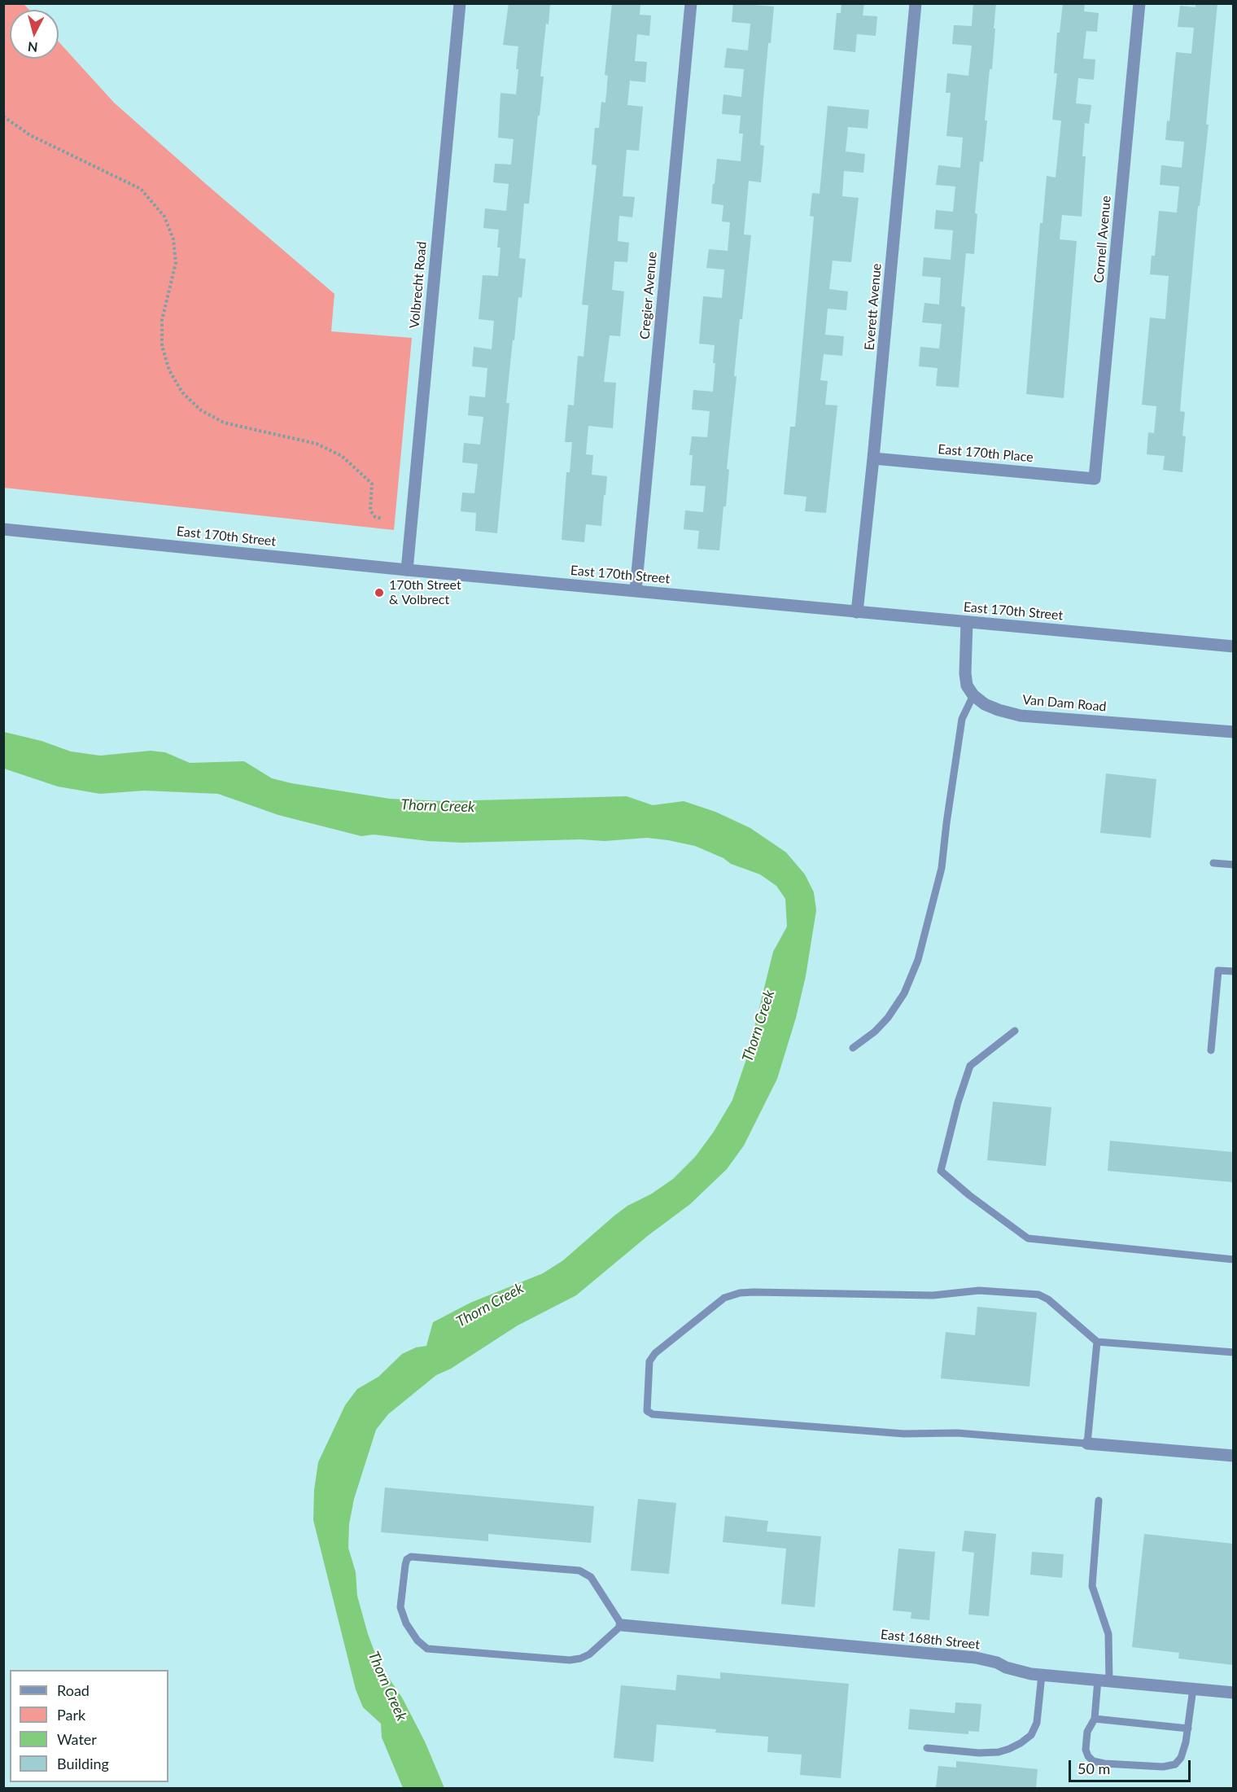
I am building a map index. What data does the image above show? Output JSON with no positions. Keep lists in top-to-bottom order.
{
  "streets": {
    "street": [
      "Cornell Avenue",
      "Volbrecht Road",
      "Cregier Avenue",
      "Everett Avenue",
      "East 170th Place",
      "East 170th Street",
      "Van Dam Road",
      "East 168th Street"
    ]
  },
  "crossings": [
    ["Cornell Avenue", "East 170th Place"],
    ["Volbrecht Road", "East 170th Street"],
    ["Cregier Avenue", "East 170th Street"],
    ["Everett Avenue", "East 170th Place"],
    ["Everett Avenue", "East 170th Street"]
  ],
  "water": ["Thorn Creek"],
  "places": ["170th Street & Volbrect"],
  "legend": [
    "Road",
    "Park",
    "Water",
    "Building"
  ],
  "scale_bar": "50 m",
  "north": "bottom"
}
